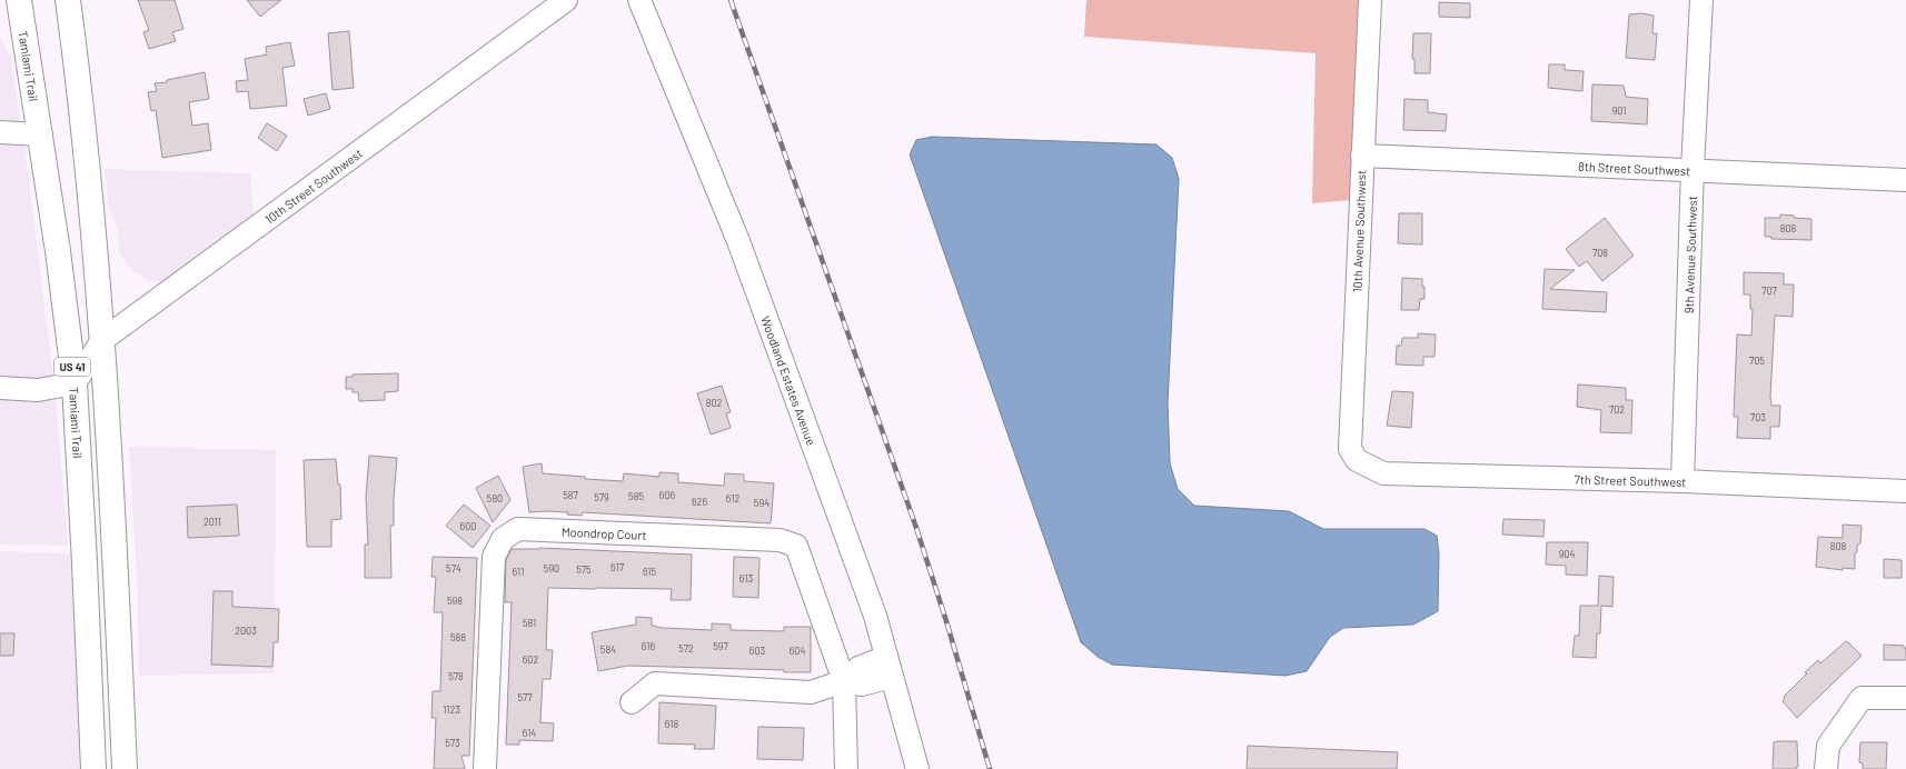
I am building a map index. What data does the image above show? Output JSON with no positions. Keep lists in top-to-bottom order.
{
  "streets": {
    "main road": ["Tamiami Trail", "US 41"],
    "street": [
      "8th Street Southwest",
      "10th Street Southwest",
      "10th Avenue Southwest",
      "9th Avenue Southwest",
      "Woodland Estates Avenue",
      "7th Street Southwest",
      "Moondrop Court"
    ]
  },
  "crossings": [
    ["Tamiami Trail", "10th Street Southwest"],
    ["8th Street Southwest", "10th Avenue Southwest"],
    ["8th Street Southwest", "9th Avenue Southwest"],
    ["10th Street Southwest", "US 41"],
    ["10th Avenue Southwest", "7th Street Southwest"],
    ["9th Avenue Southwest", "7th Street Southwest"]
  ],
  "house_numbers": [
    "901",
    "808",
    "708",
    "707",
    "705",
    "802",
    "702",
    "703",
    "587",
    "606",
    "585",
    "579",
    "580",
    "612",
    "626",
    "594",
    "2011",
    "600",
    "808",
    "904",
    "617",
    "574",
    "590",
    "575",
    "611",
    "615",
    "613",
    "598",
    "581",
    "2003",
    "588",
    "616",
    "597",
    "572",
    "584",
    "603",
    "604",
    "602",
    "578",
    "577",
    "1123",
    "618",
    "614",
    "573"
  ]
}
